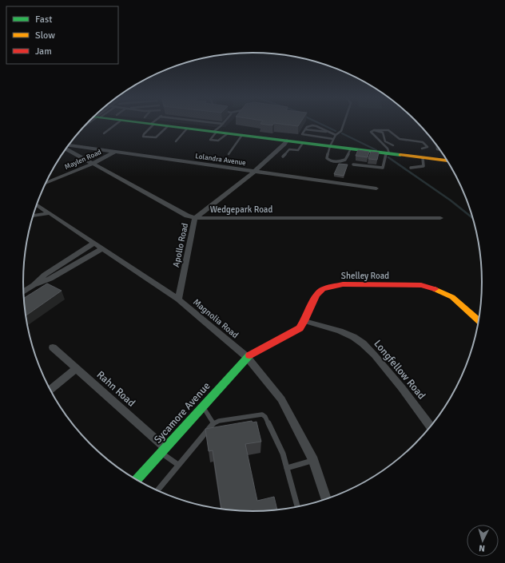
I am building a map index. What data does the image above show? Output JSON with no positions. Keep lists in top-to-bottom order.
{
  "streets": {
    "main road": ["Shelley Road", "Sycamore Avenue"],
    "street": [
      "Maylen Road",
      "Lolandra Avenue",
      "Wedgepark Road",
      "Apollo Road",
      "Magnolia Road",
      "Longfellow Road",
      "Rahn Road"
    ]
  },
  "crossings": [
    ["Maylen Road", "Lolandra Avenue"],
    ["Maylen Road", "Wedgepark Road"],
    ["Lolandra Avenue", "Apollo Road"],
    ["Wedgepark Road", "Apollo Road"],
    ["Apollo Road", "Magnolia Road"],
    ["Shelley Road", "Magnolia Road"],
    ["Shelley Road", "Longfellow Road"],
    ["Shelley Road", "Sycamore Avenue"],
    ["Magnolia Road", "Sycamore Avenue"],
    ["Rahn Road", "Sycamore Avenue"]
  ],
  "legend": ["Fast", "Slow", "Jam"],
  "north": "bottom"
}
